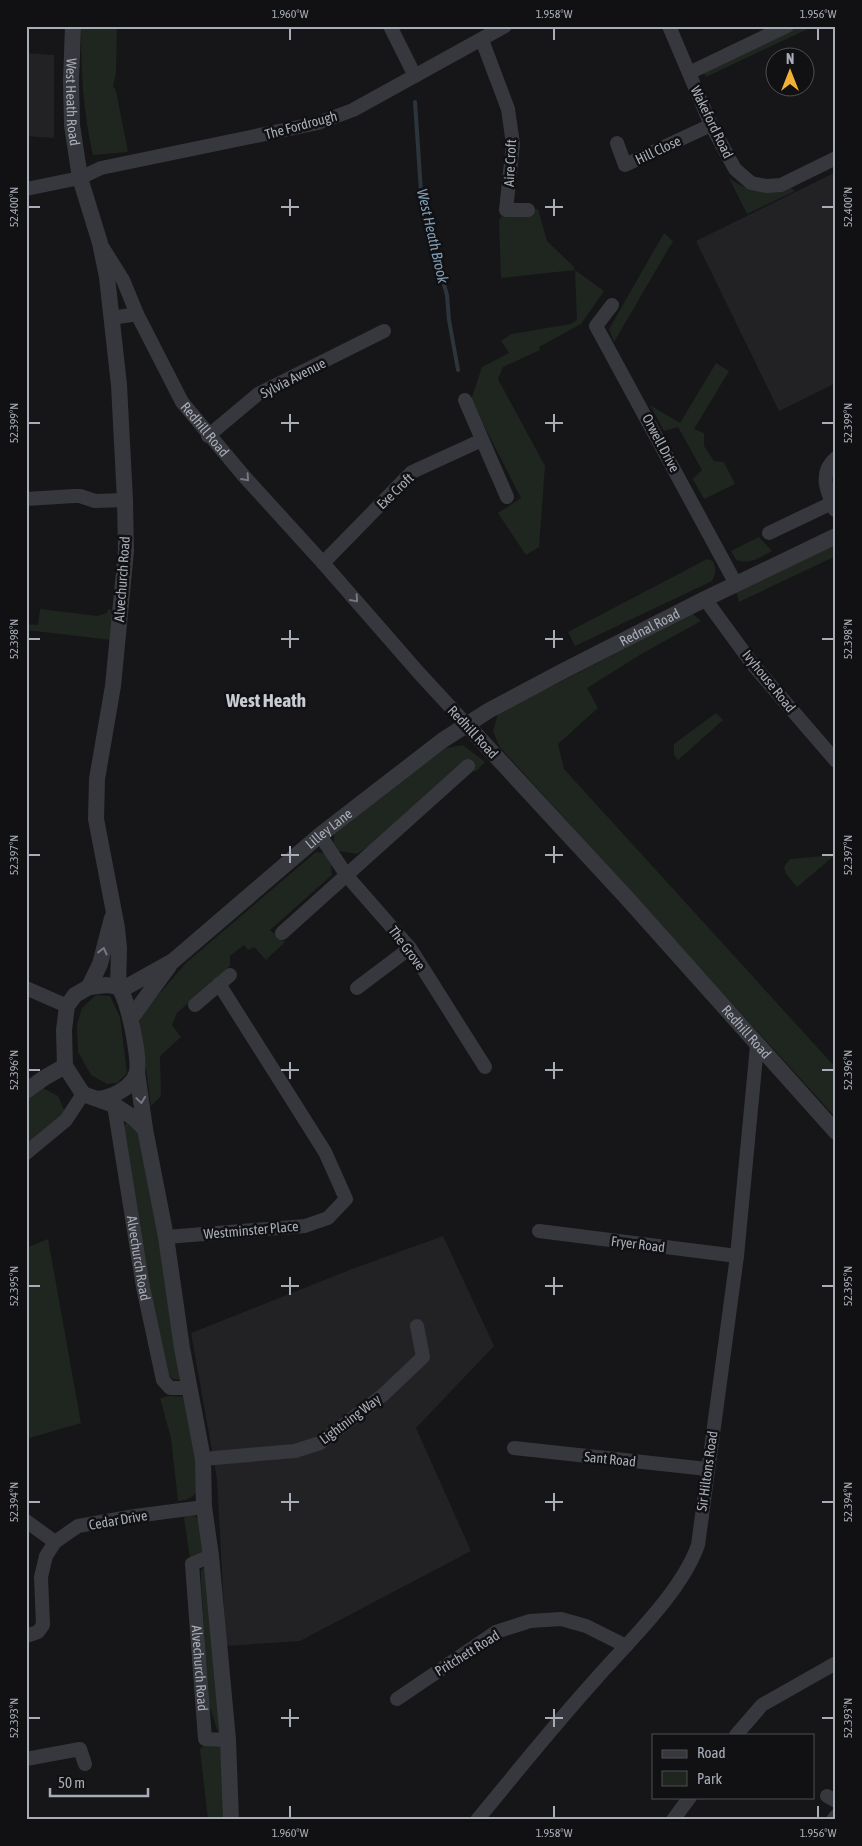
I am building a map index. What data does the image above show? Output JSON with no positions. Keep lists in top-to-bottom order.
{
  "streets": {
    "street": [
      "West Heath Road",
      "Wakeford Road",
      "The Fordrough",
      "Hill Close",
      "Aire Croft",
      "Sylvia Avenue",
      "Redhill Road",
      "Orwell Drive",
      "Exe Croft",
      "Alvechurch Road",
      "Rednal Road",
      "Ivyhouse Road",
      "Lilley Lane",
      "The Grove",
      "Westminster Place",
      "Fryer Road",
      "Lightning Way",
      "Sant Road",
      "Sir Hiltons Road",
      "Cedar Drive",
      "Pritchett Road"
    ]
  },
  "crossings": [
    ["West Heath Road", "The Fordrough"],
    ["West Heath Road", "Redhill Road"],
    ["Wakeford Road", "Hill Close"],
    ["The Fordrough", "Aire Croft"],
    ["The Fordrough", "Redhill Road"],
    ["Sylvia Avenue", "Redhill Road"],
    ["Redhill Road", "Exe Croft"],
    ["Redhill Road", "Alvechurch Road"],
    ["Redhill Road", "Rednal Road"],
    ["Redhill Road", "Lilley Lane"],
    ["Redhill Road", "Sir Hiltons Road"],
    ["Orwell Drive", "Rednal Road"],
    ["Alvechurch Road", "Lilley Lane"],
    ["Alvechurch Road", "Westminster Place"],
    ["Alvechurch Road", "Lightning Way"],
    ["Alvechurch Road", "Cedar Drive"],
    ["Rednal Road", "Ivyhouse Road"],
    ["Rednal Road", "Lilley Lane"],
    ["Lilley Lane", "The Grove"],
    ["Fryer Road", "Sir Hiltons Road"],
    ["Sant Road", "Sir Hiltons Road"],
    ["Sir Hiltons Road", "Pritchett Road"]
  ],
  "districts": ["West Heath"],
  "water": ["West Heath Brook"],
  "legend": ["Road", "Park"],
  "scale_bar": "50 m",
  "north": "top",
  "coordinates": [
    "1.960°W",
    "1.958°W",
    "1.956°W",
    "52.400°N",
    "52.399°N",
    "52.398°N",
    "52.397°N",
    "52.396°N",
    "52.395°N",
    "52.394°N",
    "52.393°N"
  ]
}
